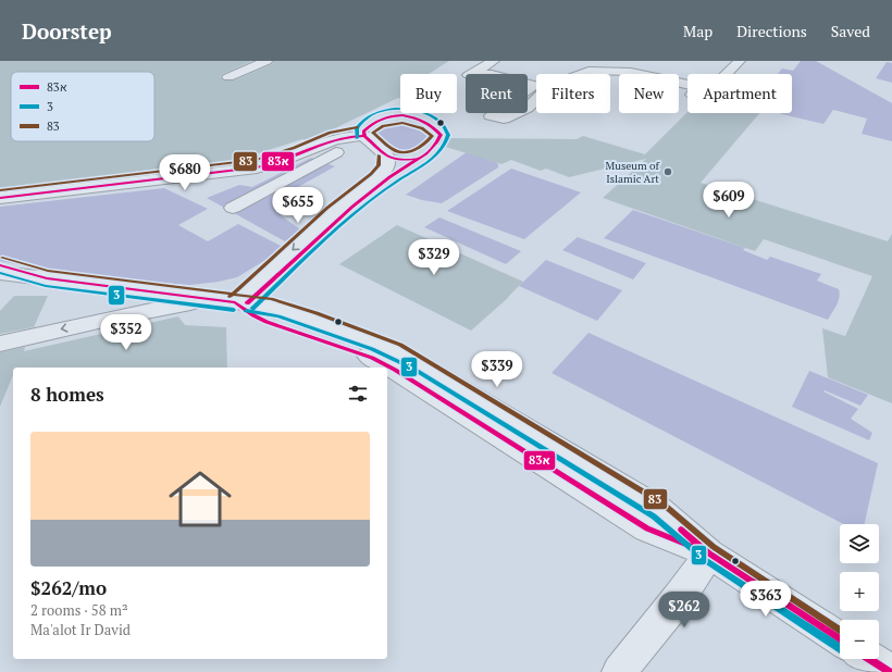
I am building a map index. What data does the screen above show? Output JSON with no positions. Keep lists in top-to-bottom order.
{
  "places": ["Museum of Islamic Art"],
  "lines": ["transit line 3", "transit line 83א", "transit line 83"],
  "legend": ["83א", "3", "83"],
  "page": {
    "header": "Doorstep",
    "nav": ["Map", "Directions", "Saved"],
    "chip": [
      "Buy",
      "Rent",
      "Filters",
      "New",
      "Apartment"
    ],
    "price": [
      "$680",
      "$609",
      "$655",
      "$329",
      "$352",
      "$339",
      "$363",
      "$262"
    ],
    "heading": "8 homes",
    "list": [
      {
        "name": "$262/mo",
        "note": "2 rooms · 58 m² · Ma'alot Ir David"
      }
    ],
    "map_buttons": ["+", "−"]
  }
}
